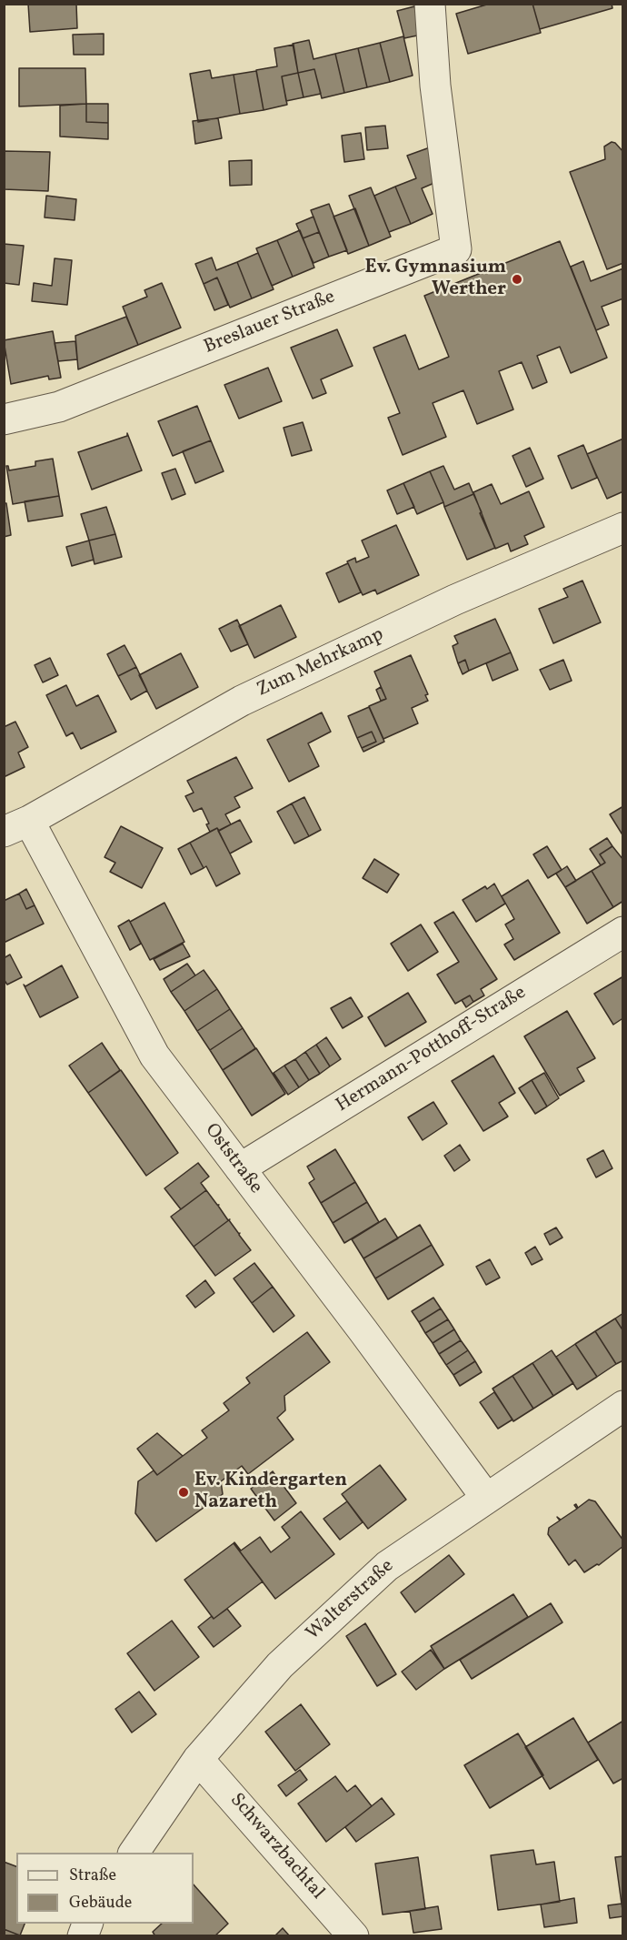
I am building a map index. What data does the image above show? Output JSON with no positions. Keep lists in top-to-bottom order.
{
  "streets": {
    "street": [
      "Breslauer Straße",
      "Zum Mehrkamp",
      "Hermann-Potthoff-Straße",
      "Oststraße",
      "Walterstraße",
      "Schwarzbachtal"
    ]
  },
  "crossings": [
    ["Zum Mehrkamp", "Oststraße"],
    ["Hermann-Potthoff-Straße", "Oststraße"],
    ["Oststraße", "Walterstraße"],
    ["Walterstraße", "Schwarzbachtal"]
  ],
  "places": ["Ev. Gymnasium Werther", "Ev. Kindergarten Nazareth"],
  "legend": ["Straße", "Gebäude"]
}
